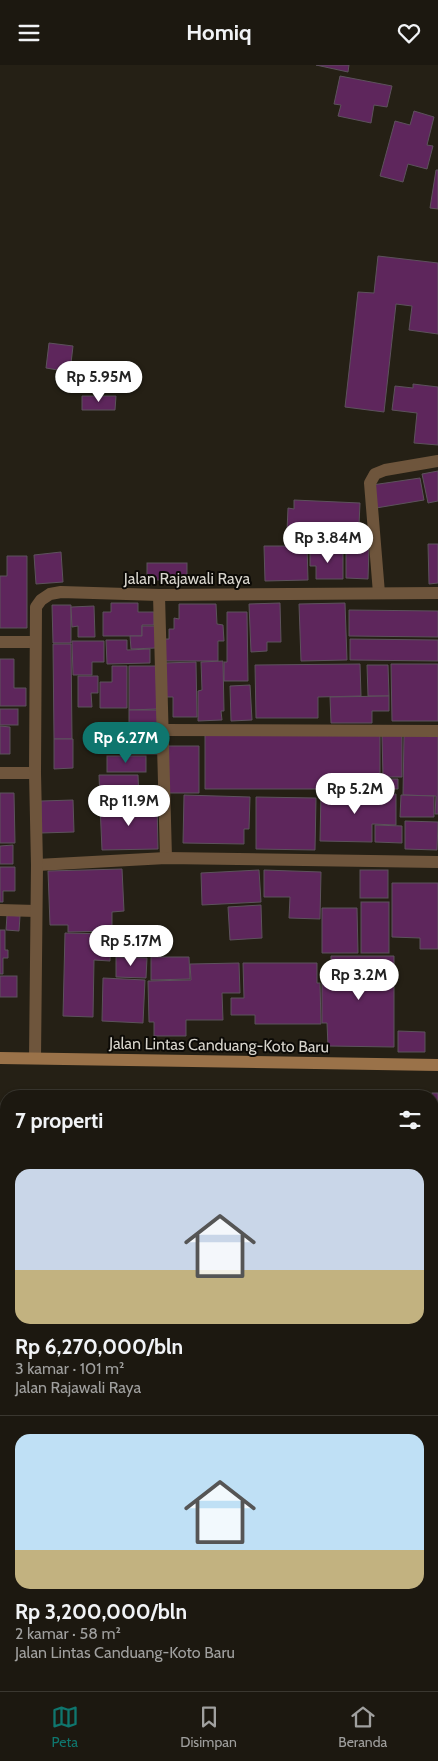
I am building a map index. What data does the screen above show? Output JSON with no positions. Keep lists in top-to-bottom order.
{
  "streets": {
    "main road": ["Jalan Lintas Canduang-Koto Baru"],
    "street": ["Jalan Rajawali Raya"]
  },
  "crossings": [
    ["Jalan Rajawali Raya", "Jalan Lintas Canduang-Koto Baru"]
  ],
  "page": {
    "header": "Homiq",
    "price": [
      "Rp 5.95M",
      "Rp 3.84M",
      "Rp 6.27M",
      "Rp 5.2M",
      "Rp 11.9M",
      "Rp 5.17M",
      "Rp 3.2M"
    ],
    "heading": "7 properti",
    "list": [
      {
        "name": "Rp 6,270,000/bln",
        "note": "3 kamar · 101 m² · Jalan Rajawali Raya"
      },
      {
        "name": "Rp 3,200,000/bln",
        "note": "2 kamar · 58 m² · Jalan Lintas Canduang-Koto Baru"
      }
    ],
    "tabs": ["Peta", "Disimpan", "Beranda"]
  }
}
